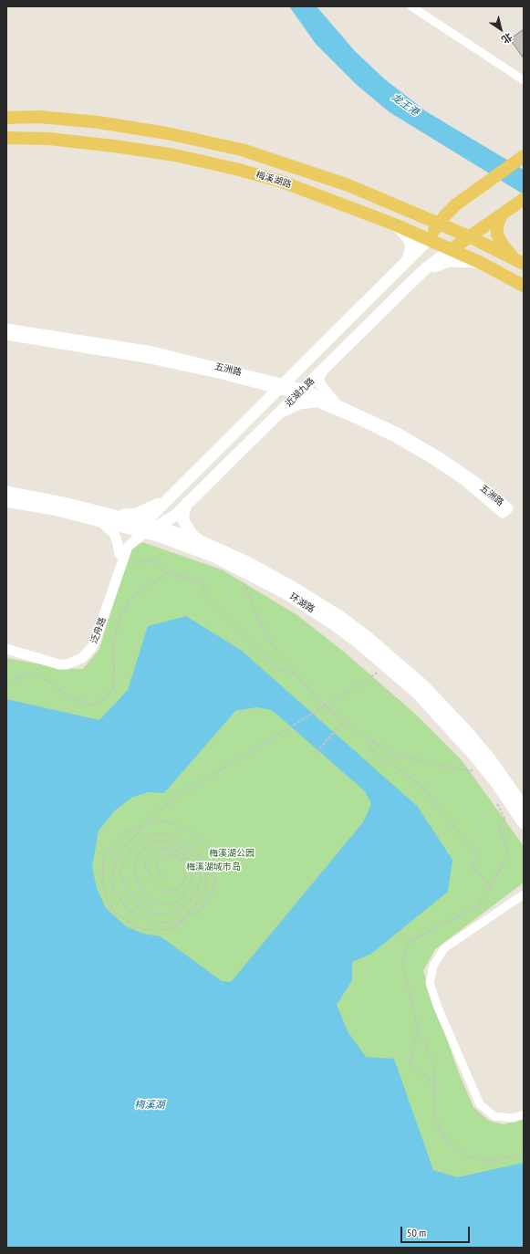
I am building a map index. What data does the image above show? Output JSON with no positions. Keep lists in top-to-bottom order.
{
  "streets": {
    "main road": ["梅溪湖路", "近湖九路", "环湖路"],
    "street": ["五洲路", "泛舟路"]
  },
  "crossings": [
    ["梅溪湖路", "近湖九路"],
    ["五洲路", "近湖九路"],
    ["近湖九路", "环湖路"],
    ["近湖九路", "泛舟路"],
    ["环湖路", "泛舟路"]
  ],
  "water": ["龙王港", "梅溪湖"],
  "parks": ["梅溪湖公园", "梅溪湖城市岛"],
  "scale_bar": "50 m",
  "north": "bottom right"
}
